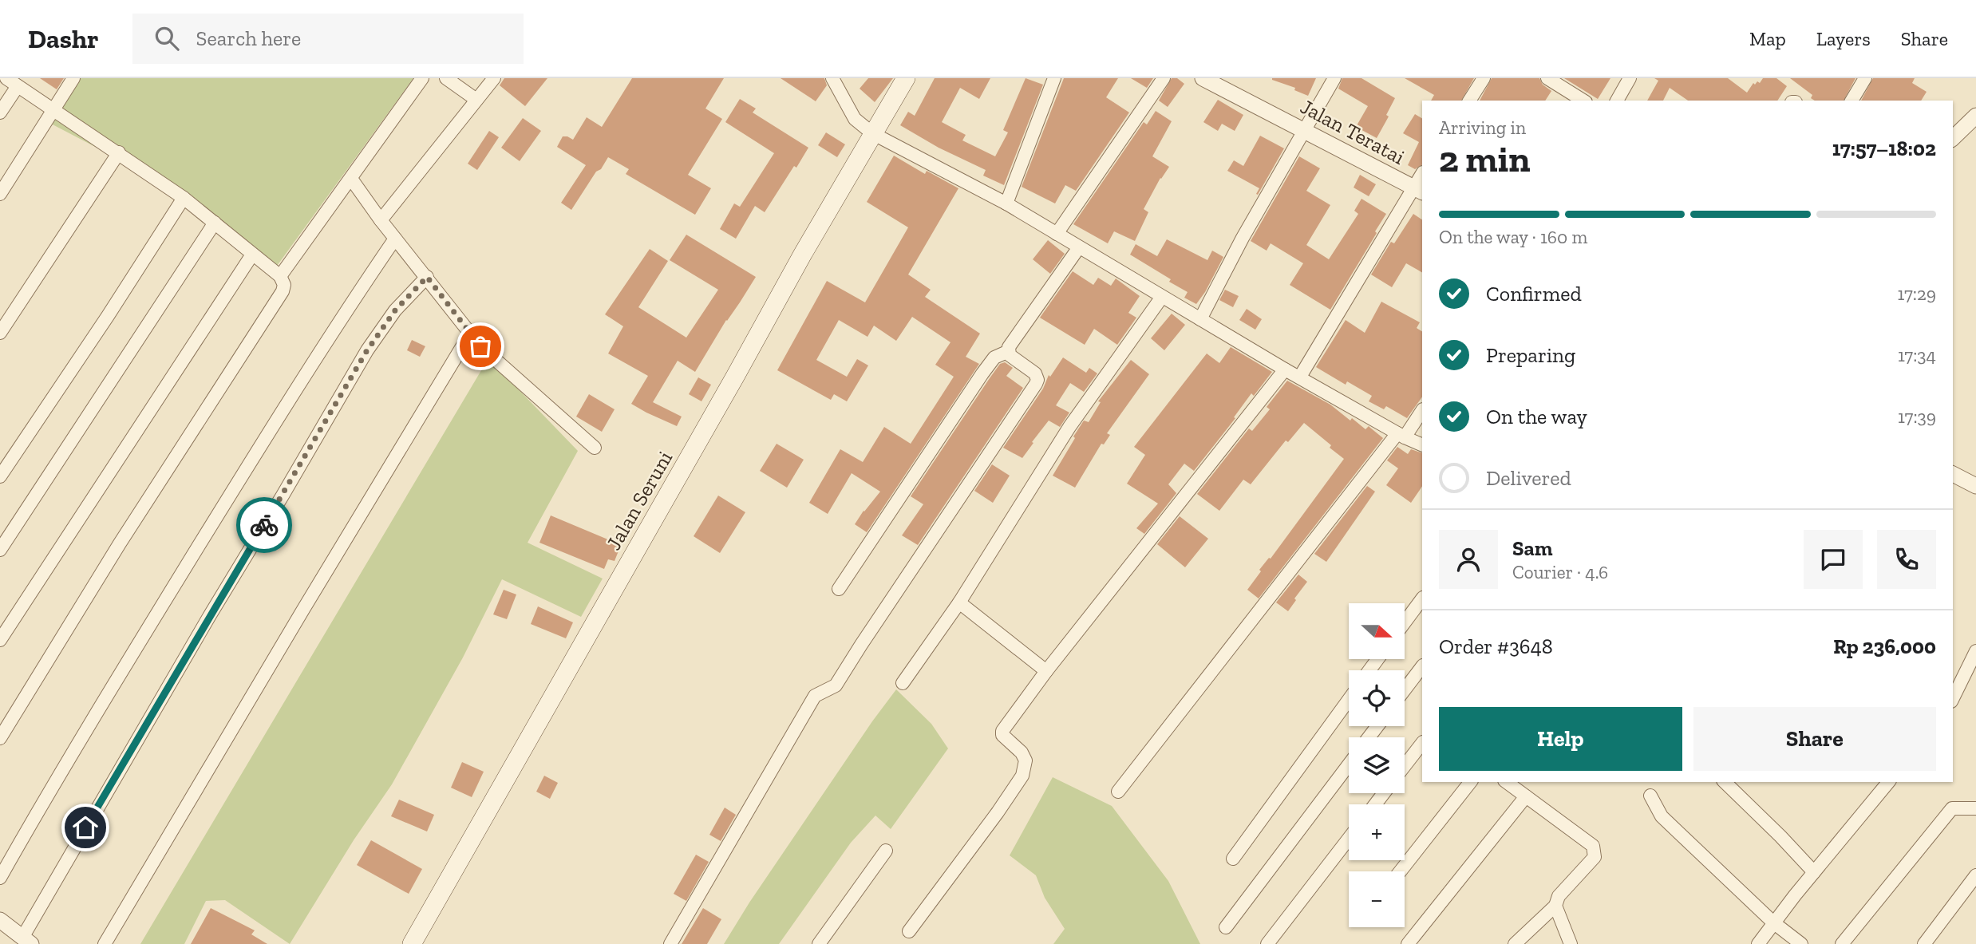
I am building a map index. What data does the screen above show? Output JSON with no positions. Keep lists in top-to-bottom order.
{
  "streets": {
    "main road": ["Jalan Seruni"],
    "street": ["Jalan Teratai"]
  },
  "north": "right",
  "page": {
    "header": "Dashr",
    "search": "Search here",
    "nav": ["Map", "Layers", "Share"],
    "heading": ["2 min", "Arriving in", "17:57–18:02"],
    "panel": [
      "Sam",
      "Courier · 4.6",
      "Order #3648",
      "Rp 236,000"
    ],
    "bar": "On the way · 160 m",
    "list": [
      ["Confirmed", "17:29"],
      ["Preparing", "17:34"],
      ["On the way", "17:39"],
      "Delivered"
    ],
    "map_buttons": ["+", "−"],
    "buttons": ["Help", "Share"]
  }
}
